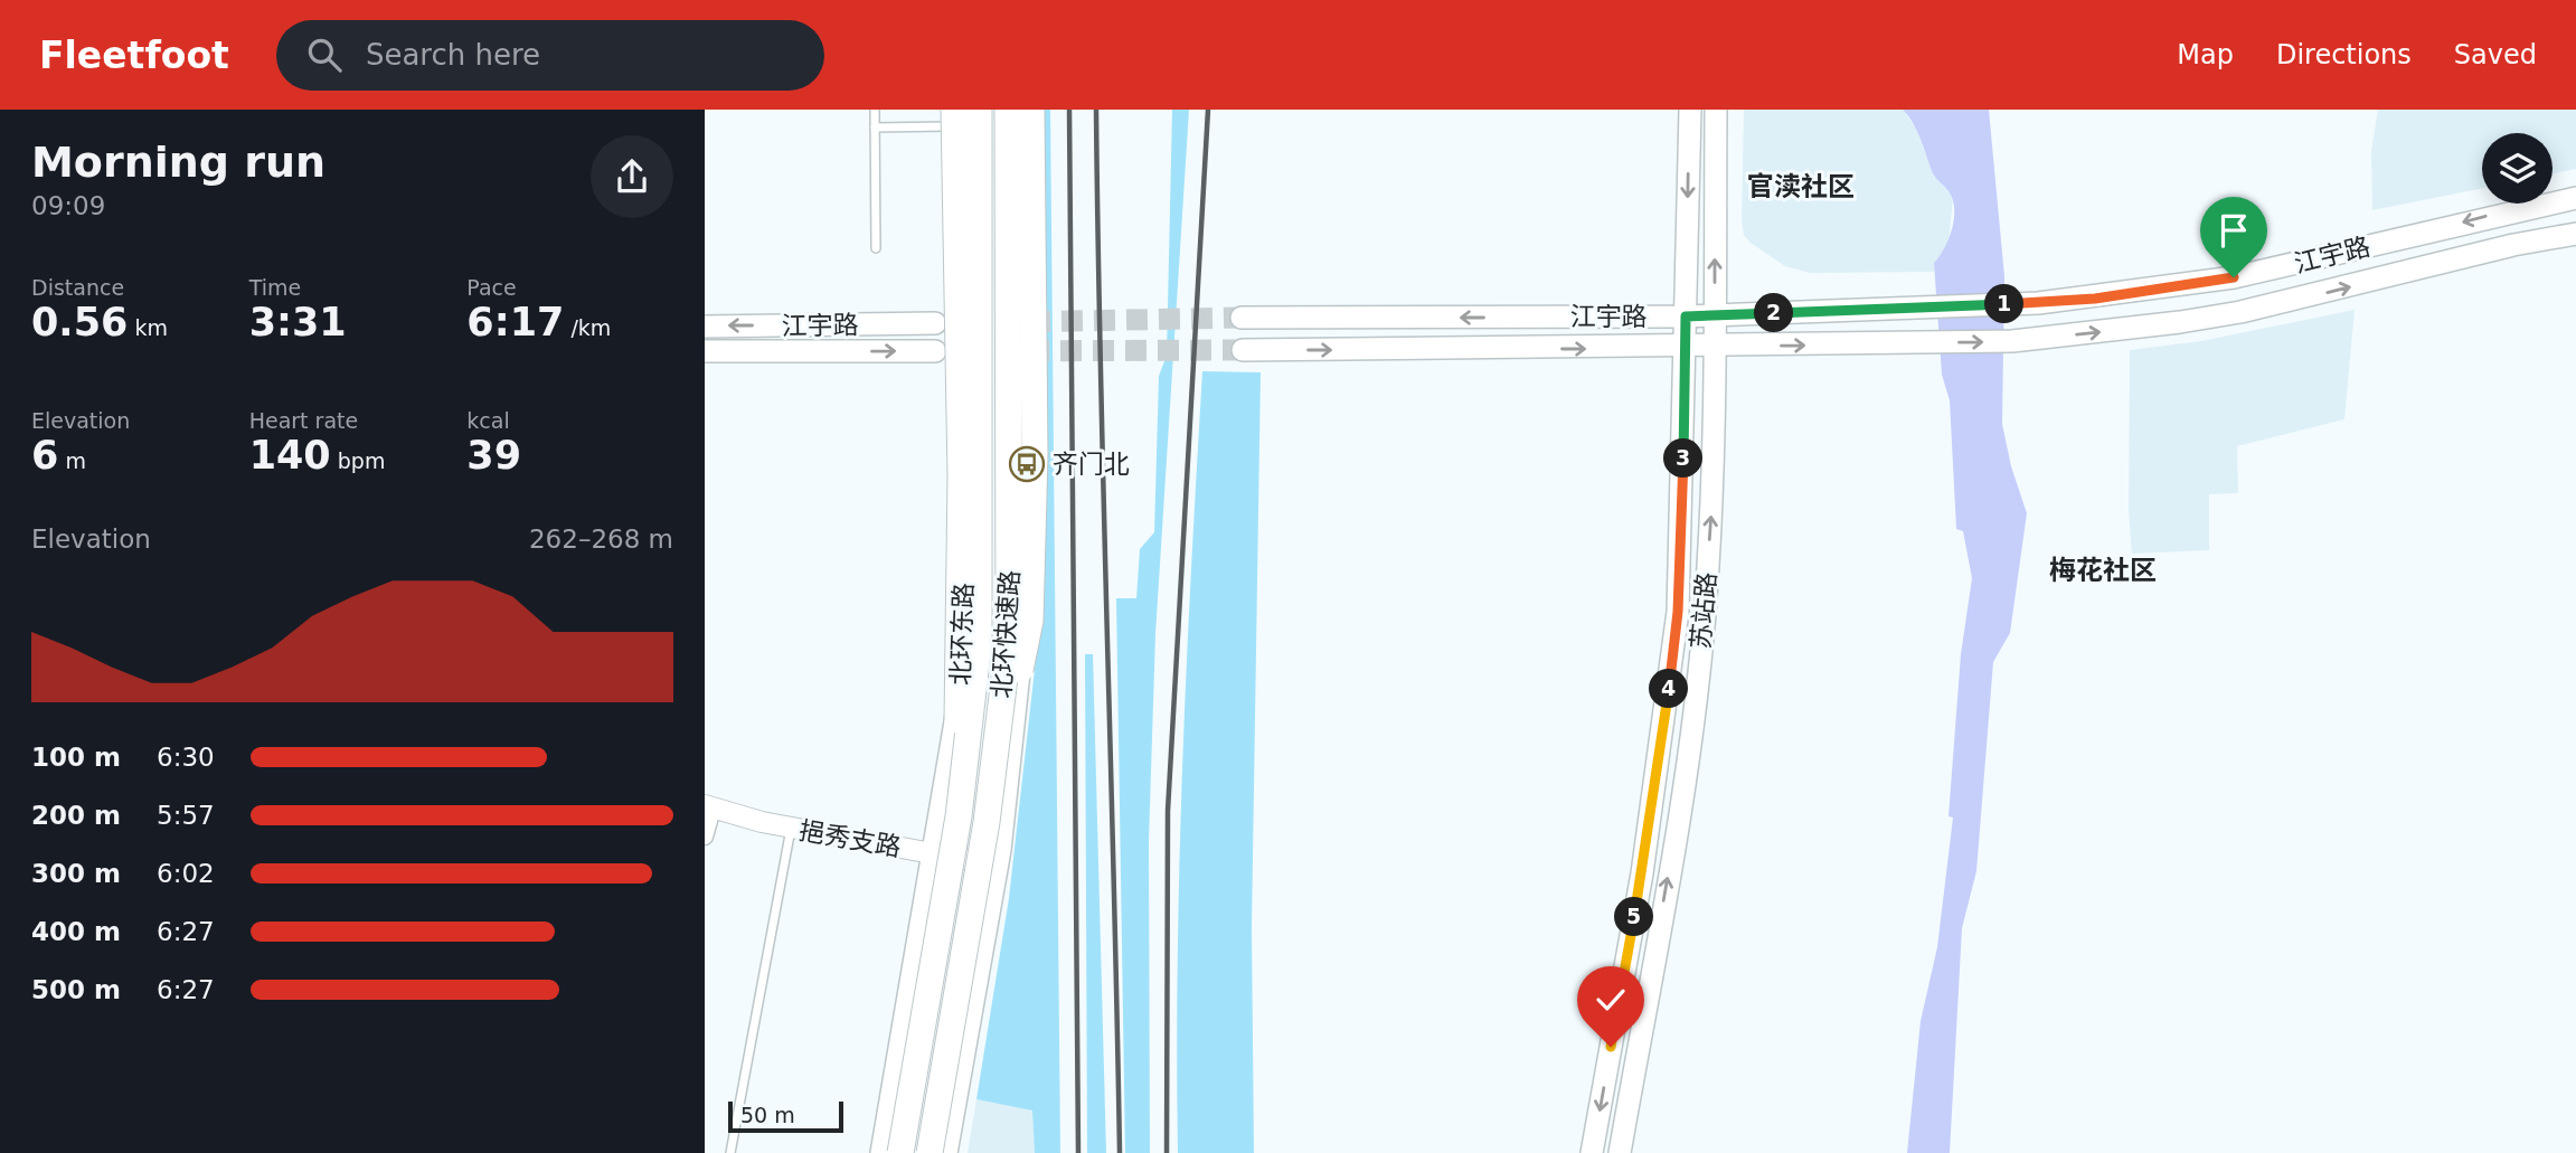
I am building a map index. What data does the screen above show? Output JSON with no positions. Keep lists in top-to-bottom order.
{
  "streets": {
    "highway": ["北环快速路"],
    "main road": ["江宇路", "苏站路", "北环东路"],
    "street": ["挹秀支路"]
  },
  "crossings": [
    ["江宇路", "苏站路"],
    ["北环东路", "挹秀支路"]
  ],
  "districts": ["官渎社区", "梅花社区"],
  "places": {
    "bus stop": ["齐门北"]
  },
  "scale_bar": "50 m",
  "page": {
    "header": "Fleetfoot",
    "search": "Search here",
    "nav": ["Map", "Directions", "Saved"],
    "heading": ["Morning run", "09:09"],
    "stats": [
      ["Distance", "0.56 km"],
      ["Time", "3:31"],
      ["Pace", "6:17 /km"],
      ["Elevation", "6 m"],
      ["Heart rate", "140 bpm"],
      ["kcal", "39"]
    ],
    "pins": [
      "1",
      "2",
      "3",
      "4",
      "5"
    ],
    "chart": ["Elevation", "262–268 m"],
    "list": [
      {
        "name": "100 m",
        "note": "6:30"
      },
      {
        "name": "200 m",
        "note": "5:57"
      },
      {
        "name": "300 m",
        "note": "6:02"
      },
      {
        "name": "400 m",
        "note": "6:27"
      },
      {
        "name": "500 m",
        "note": "6:27"
      }
    ],
    "scale": "50 m"
  }
}
